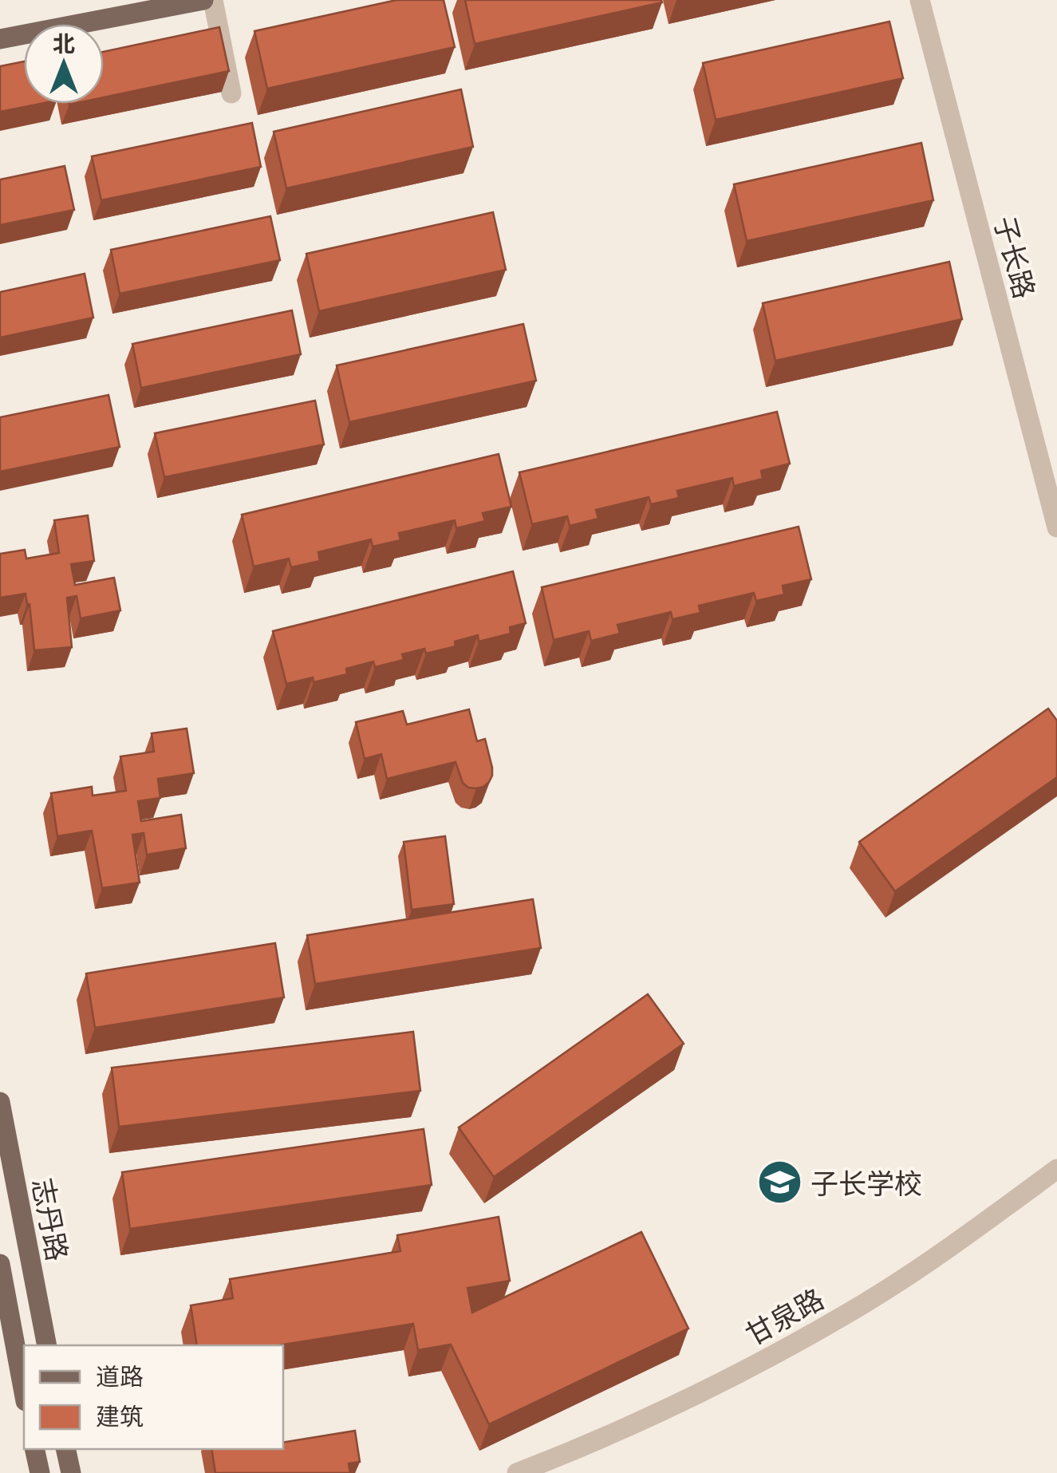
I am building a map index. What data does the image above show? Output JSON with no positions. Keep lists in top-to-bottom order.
{
  "streets": {
    "main road": ["志丹路"],
    "street": ["子长路", "甘泉路"]
  },
  "places": {
    "school or university": ["子长学校"]
  },
  "legend": ["道路", "建筑"],
  "north": "top"
}
